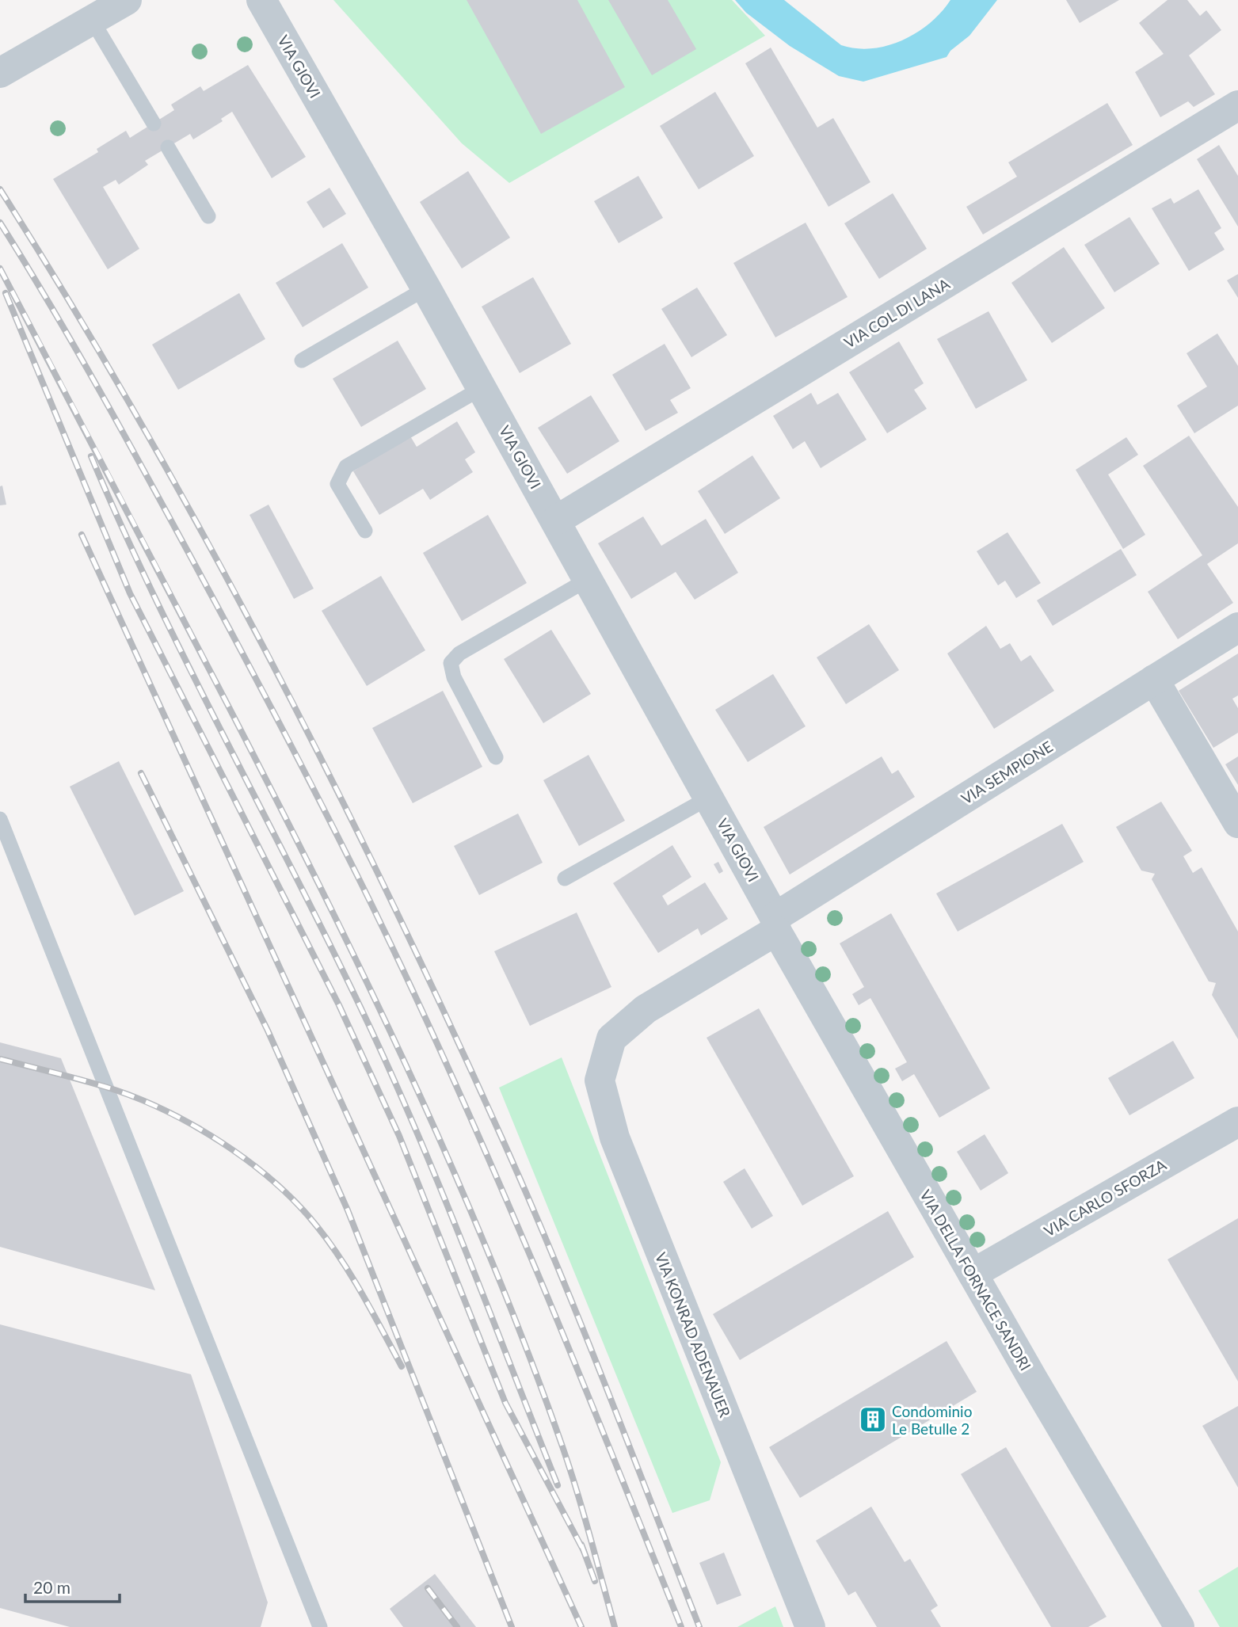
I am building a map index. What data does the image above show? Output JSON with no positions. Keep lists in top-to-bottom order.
{
  "streets": {
    "street": [
      "VIA GIOVI",
      "VIA COL DI LANA",
      "VIA SEMPIONE",
      "VIA CARLO SFORZA",
      "VIA DELLA FORNACE SANDRI",
      "VIA KONRAD ADENAUER"
    ]
  },
  "crossings": [
    ["VIA GIOVI", "VIA COL DI LANA"],
    ["VIA GIOVI", "VIA SEMPIONE"],
    ["VIA GIOVI", "VIA DELLA FORNACE SANDRI"],
    ["VIA SEMPIONE", "VIA DELLA FORNACE SANDRI"],
    ["VIA SEMPIONE", "VIA KONRAD ADENAUER"],
    ["VIA CARLO SFORZA", "VIA DELLA FORNACE SANDRI"]
  ],
  "places": {
    "building": ["Condominio Le Betulle 2"]
  },
  "scale_bar": "20 m"
}
